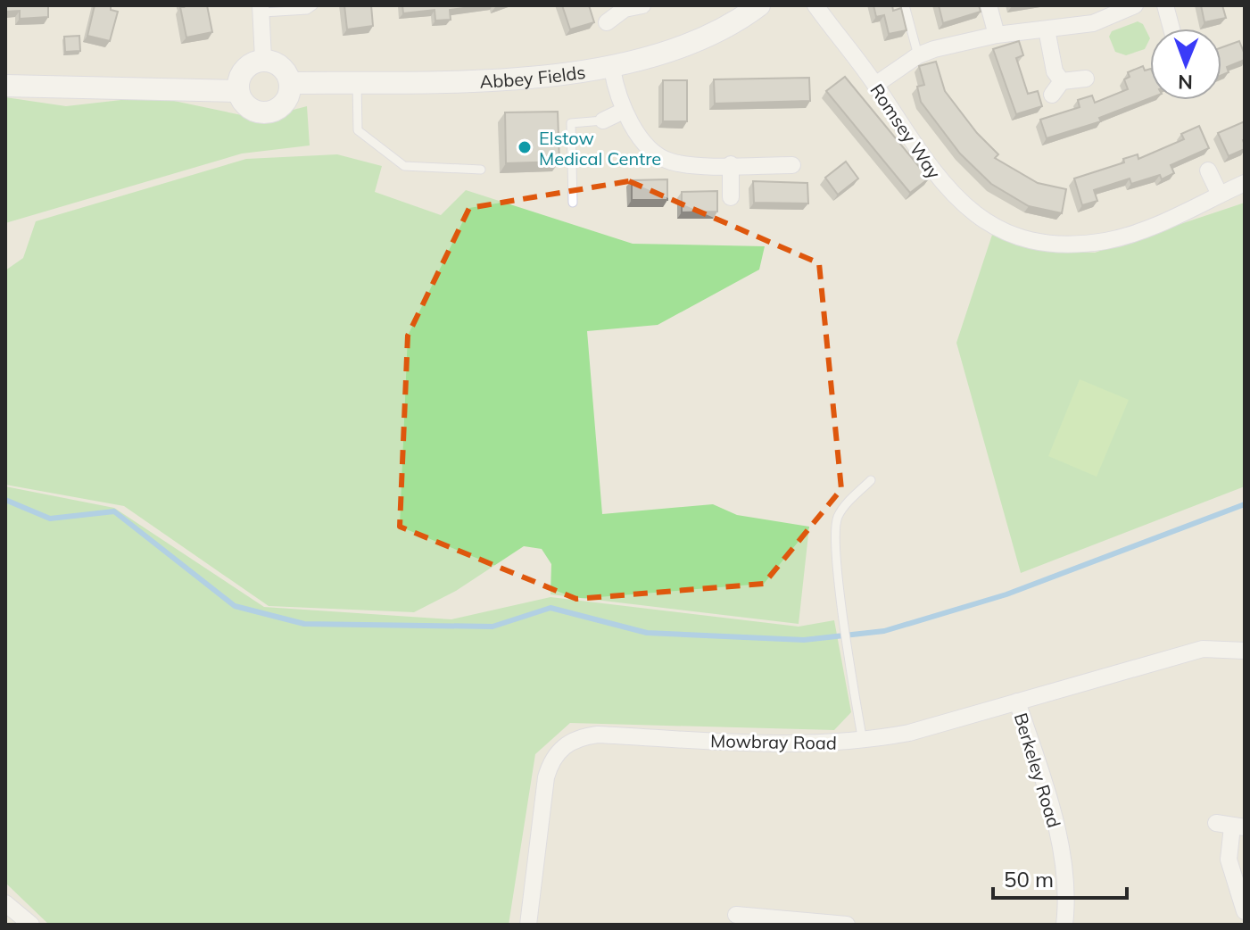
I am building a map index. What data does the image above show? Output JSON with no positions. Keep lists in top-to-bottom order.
{
  "streets": {
    "street": [
      "Abbey Fields",
      "Romsey Way",
      "Mowbray Road",
      "Berkeley Road"
    ]
  },
  "crossings": [
    ["Mowbray Road", "Berkeley Road"]
  ],
  "places": ["Elstow Medical Centre"],
  "scale_bar": "50 m",
  "north": "bottom"
}
